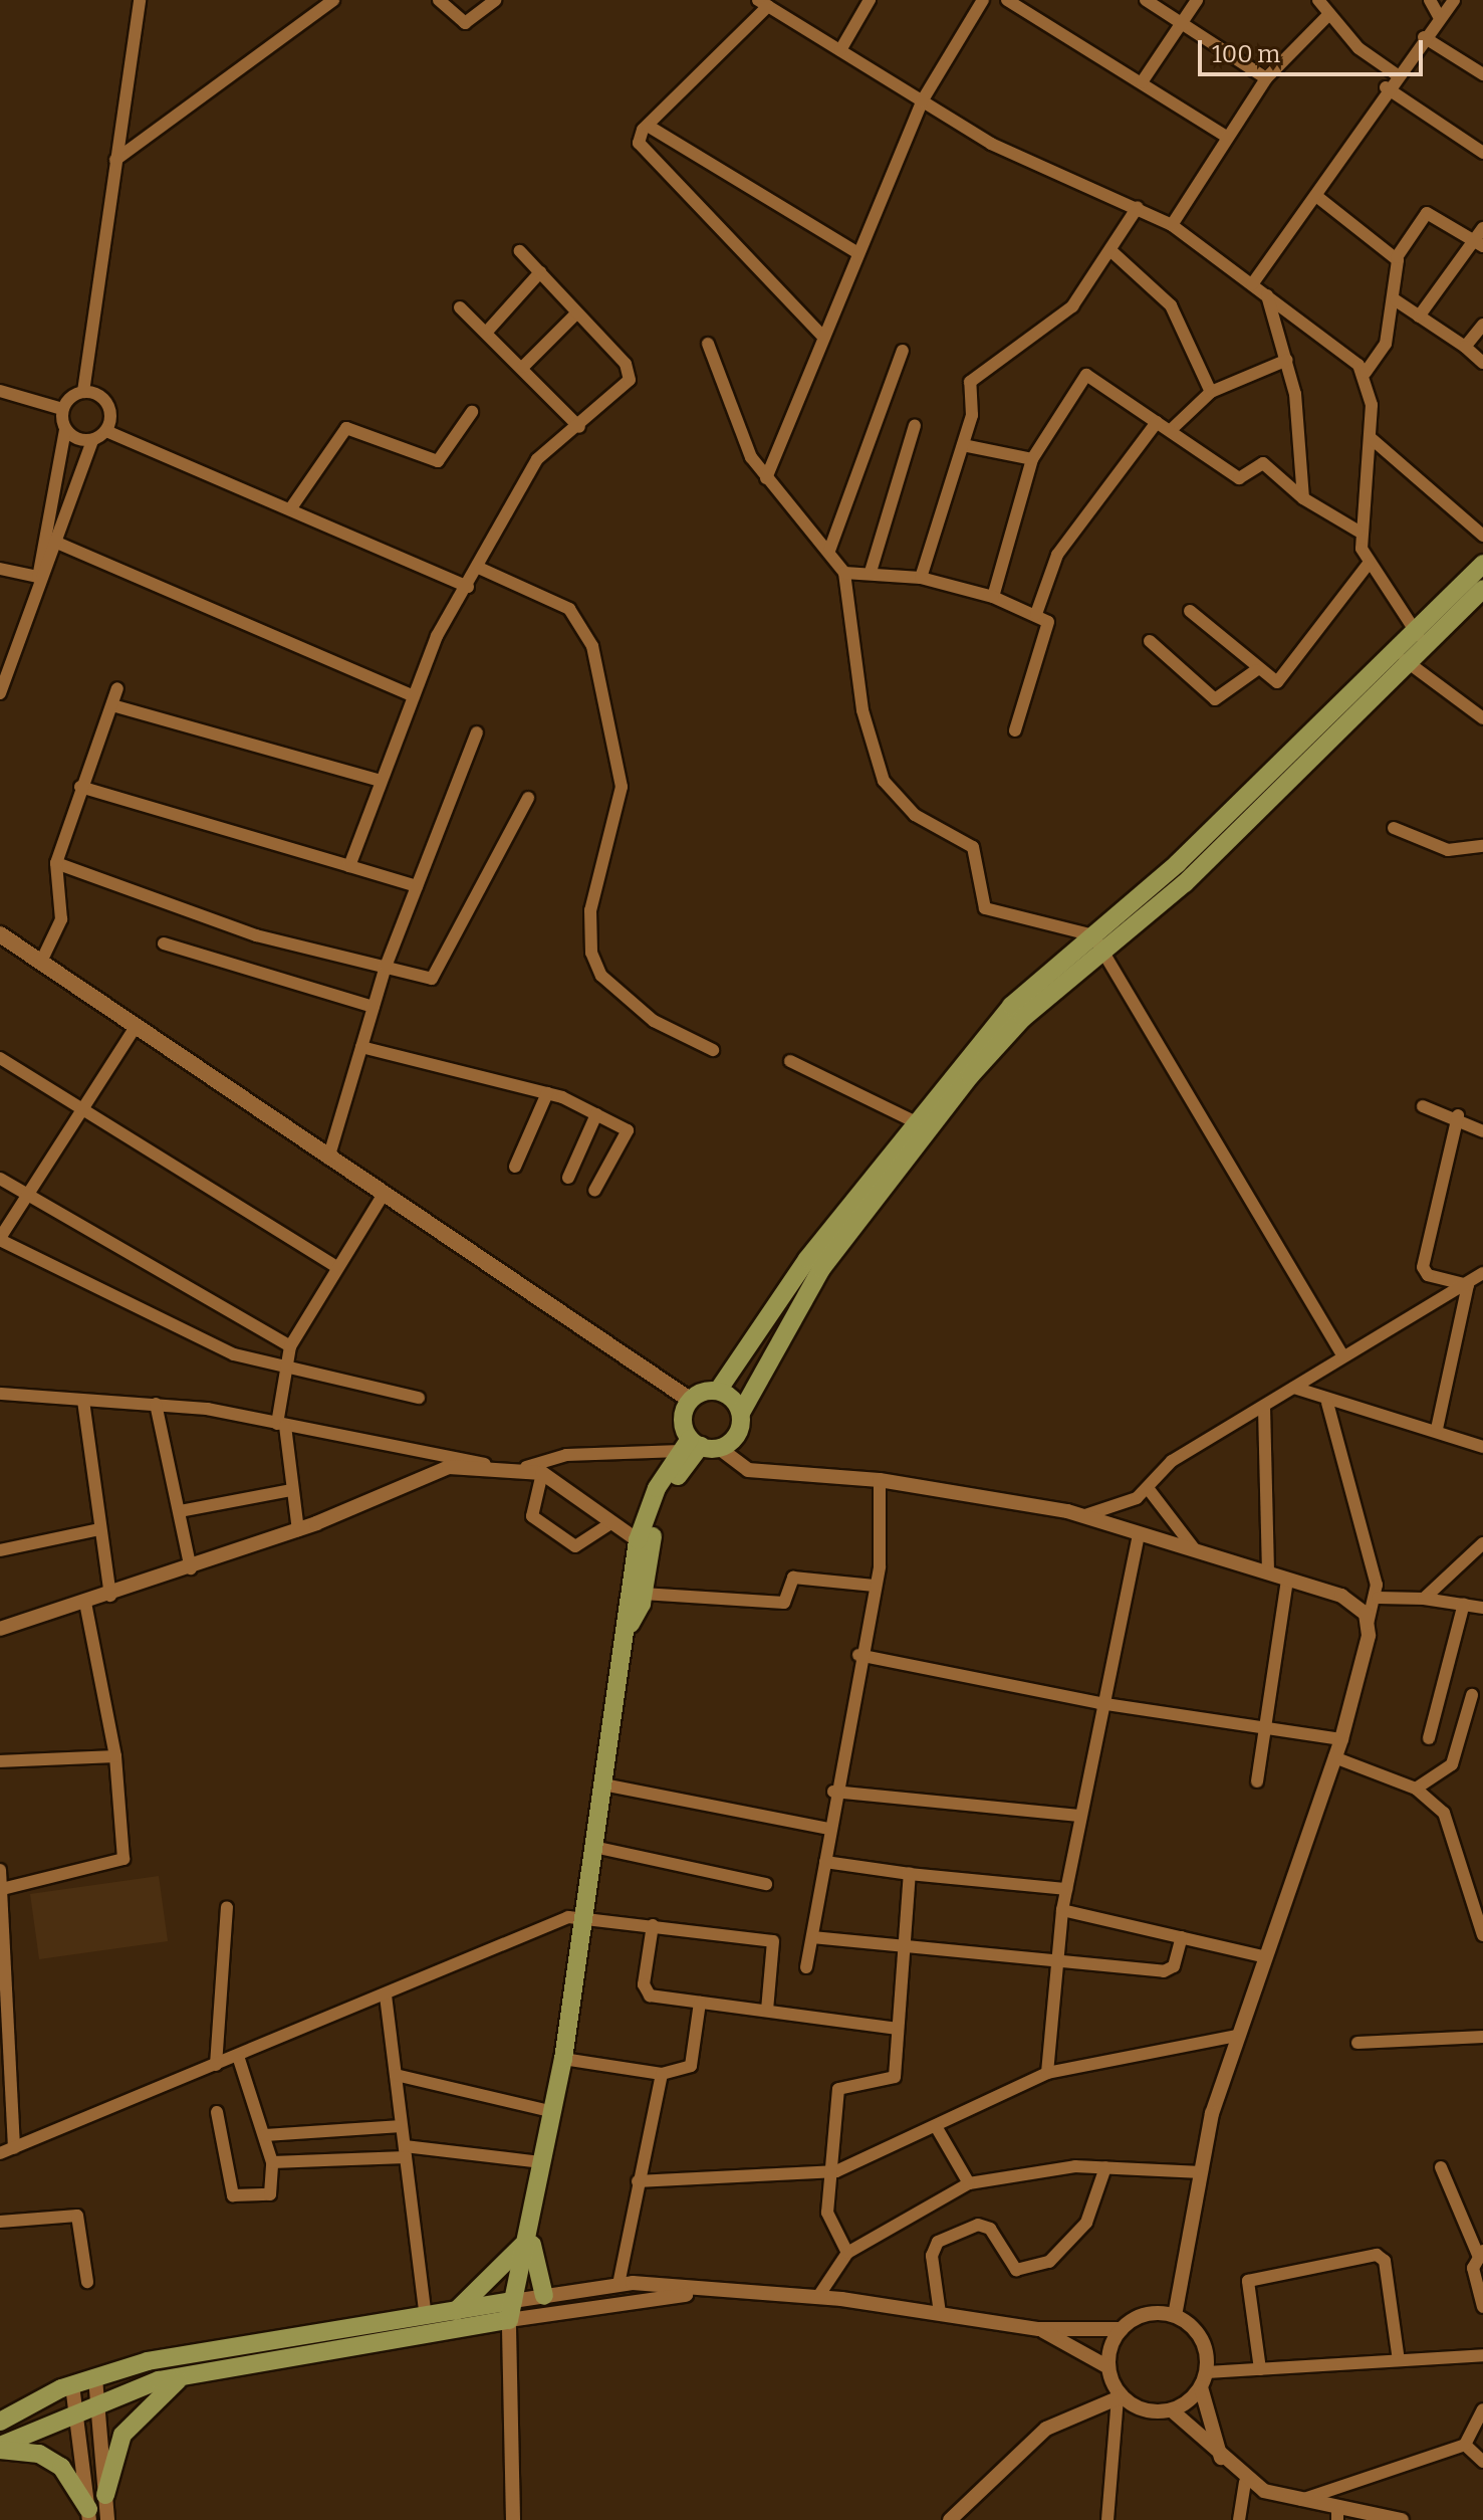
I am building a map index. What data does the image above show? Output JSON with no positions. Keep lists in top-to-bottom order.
{
  "scale_bar": "100 m"
}
